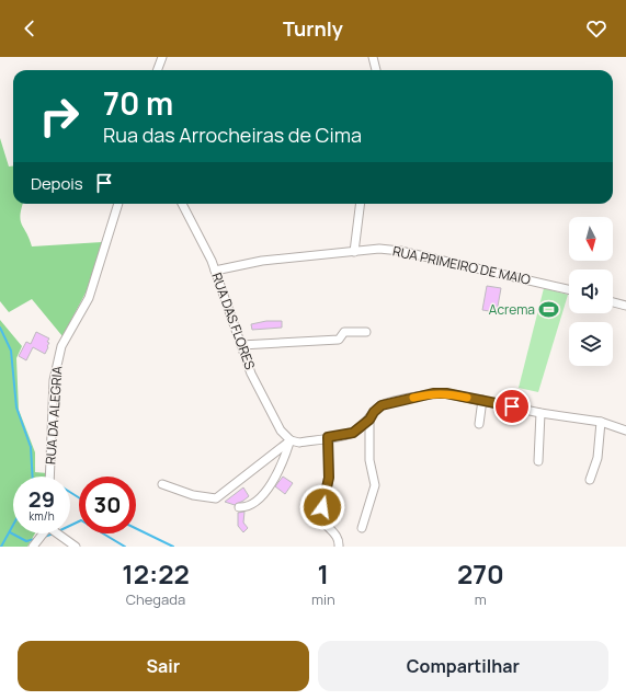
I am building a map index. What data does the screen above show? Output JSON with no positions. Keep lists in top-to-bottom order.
{
  "streets": {
    "street": ["RUA PRIMEIRO DE MAIO", "RUA DAS FLORES", "RUA DA ALEGRIA"]
  },
  "crossings": [
    ["RUA PRIMEIRO DE MAIO", "RUA DAS FLORES"]
  ],
  "places": {
    "sports": ["Acrema"]
  },
  "north": "bottom",
  "page": {
    "header": "Turnly",
    "turn": ["70 m", "Rua das Arrocheiras de Cima"],
    "then": "Depois",
    "speed": "29 km/h",
    "limit": "30",
    "eta": [
      "12:22",
      "Chegada",
      "1",
      "min",
      "270",
      "m"
    ],
    "buttons": ["Sair", "Compartilhar"]
  }
}
